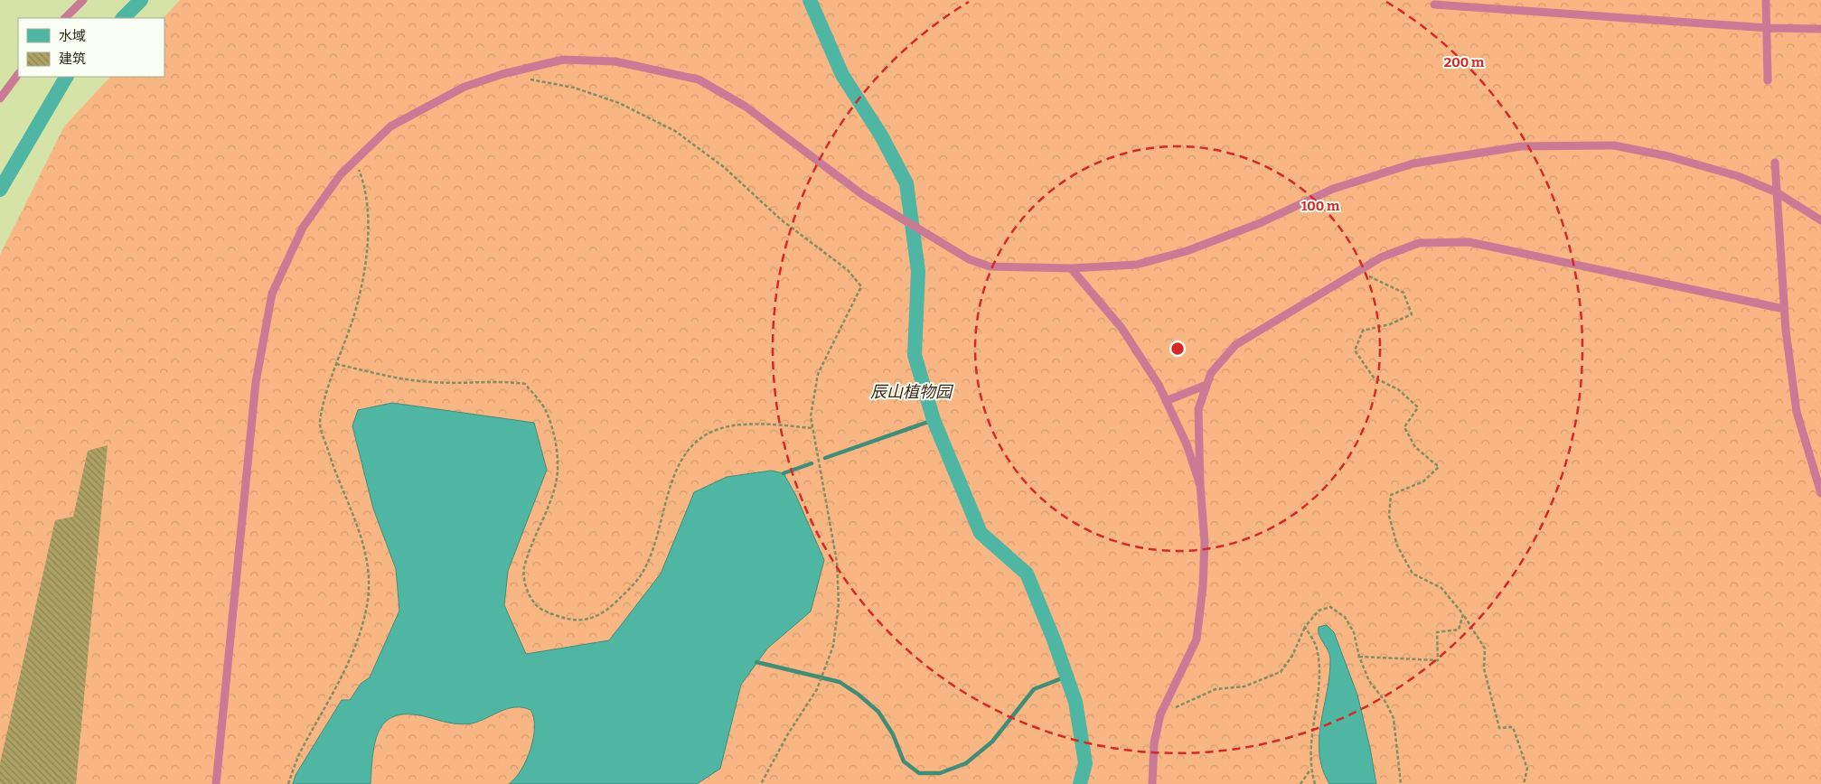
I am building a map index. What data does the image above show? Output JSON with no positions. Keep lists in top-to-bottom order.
{
  "parks": ["辰山植物园"],
  "legend": ["水域", "建筑"],
  "rings": ["200 m", "100 m"]
}
